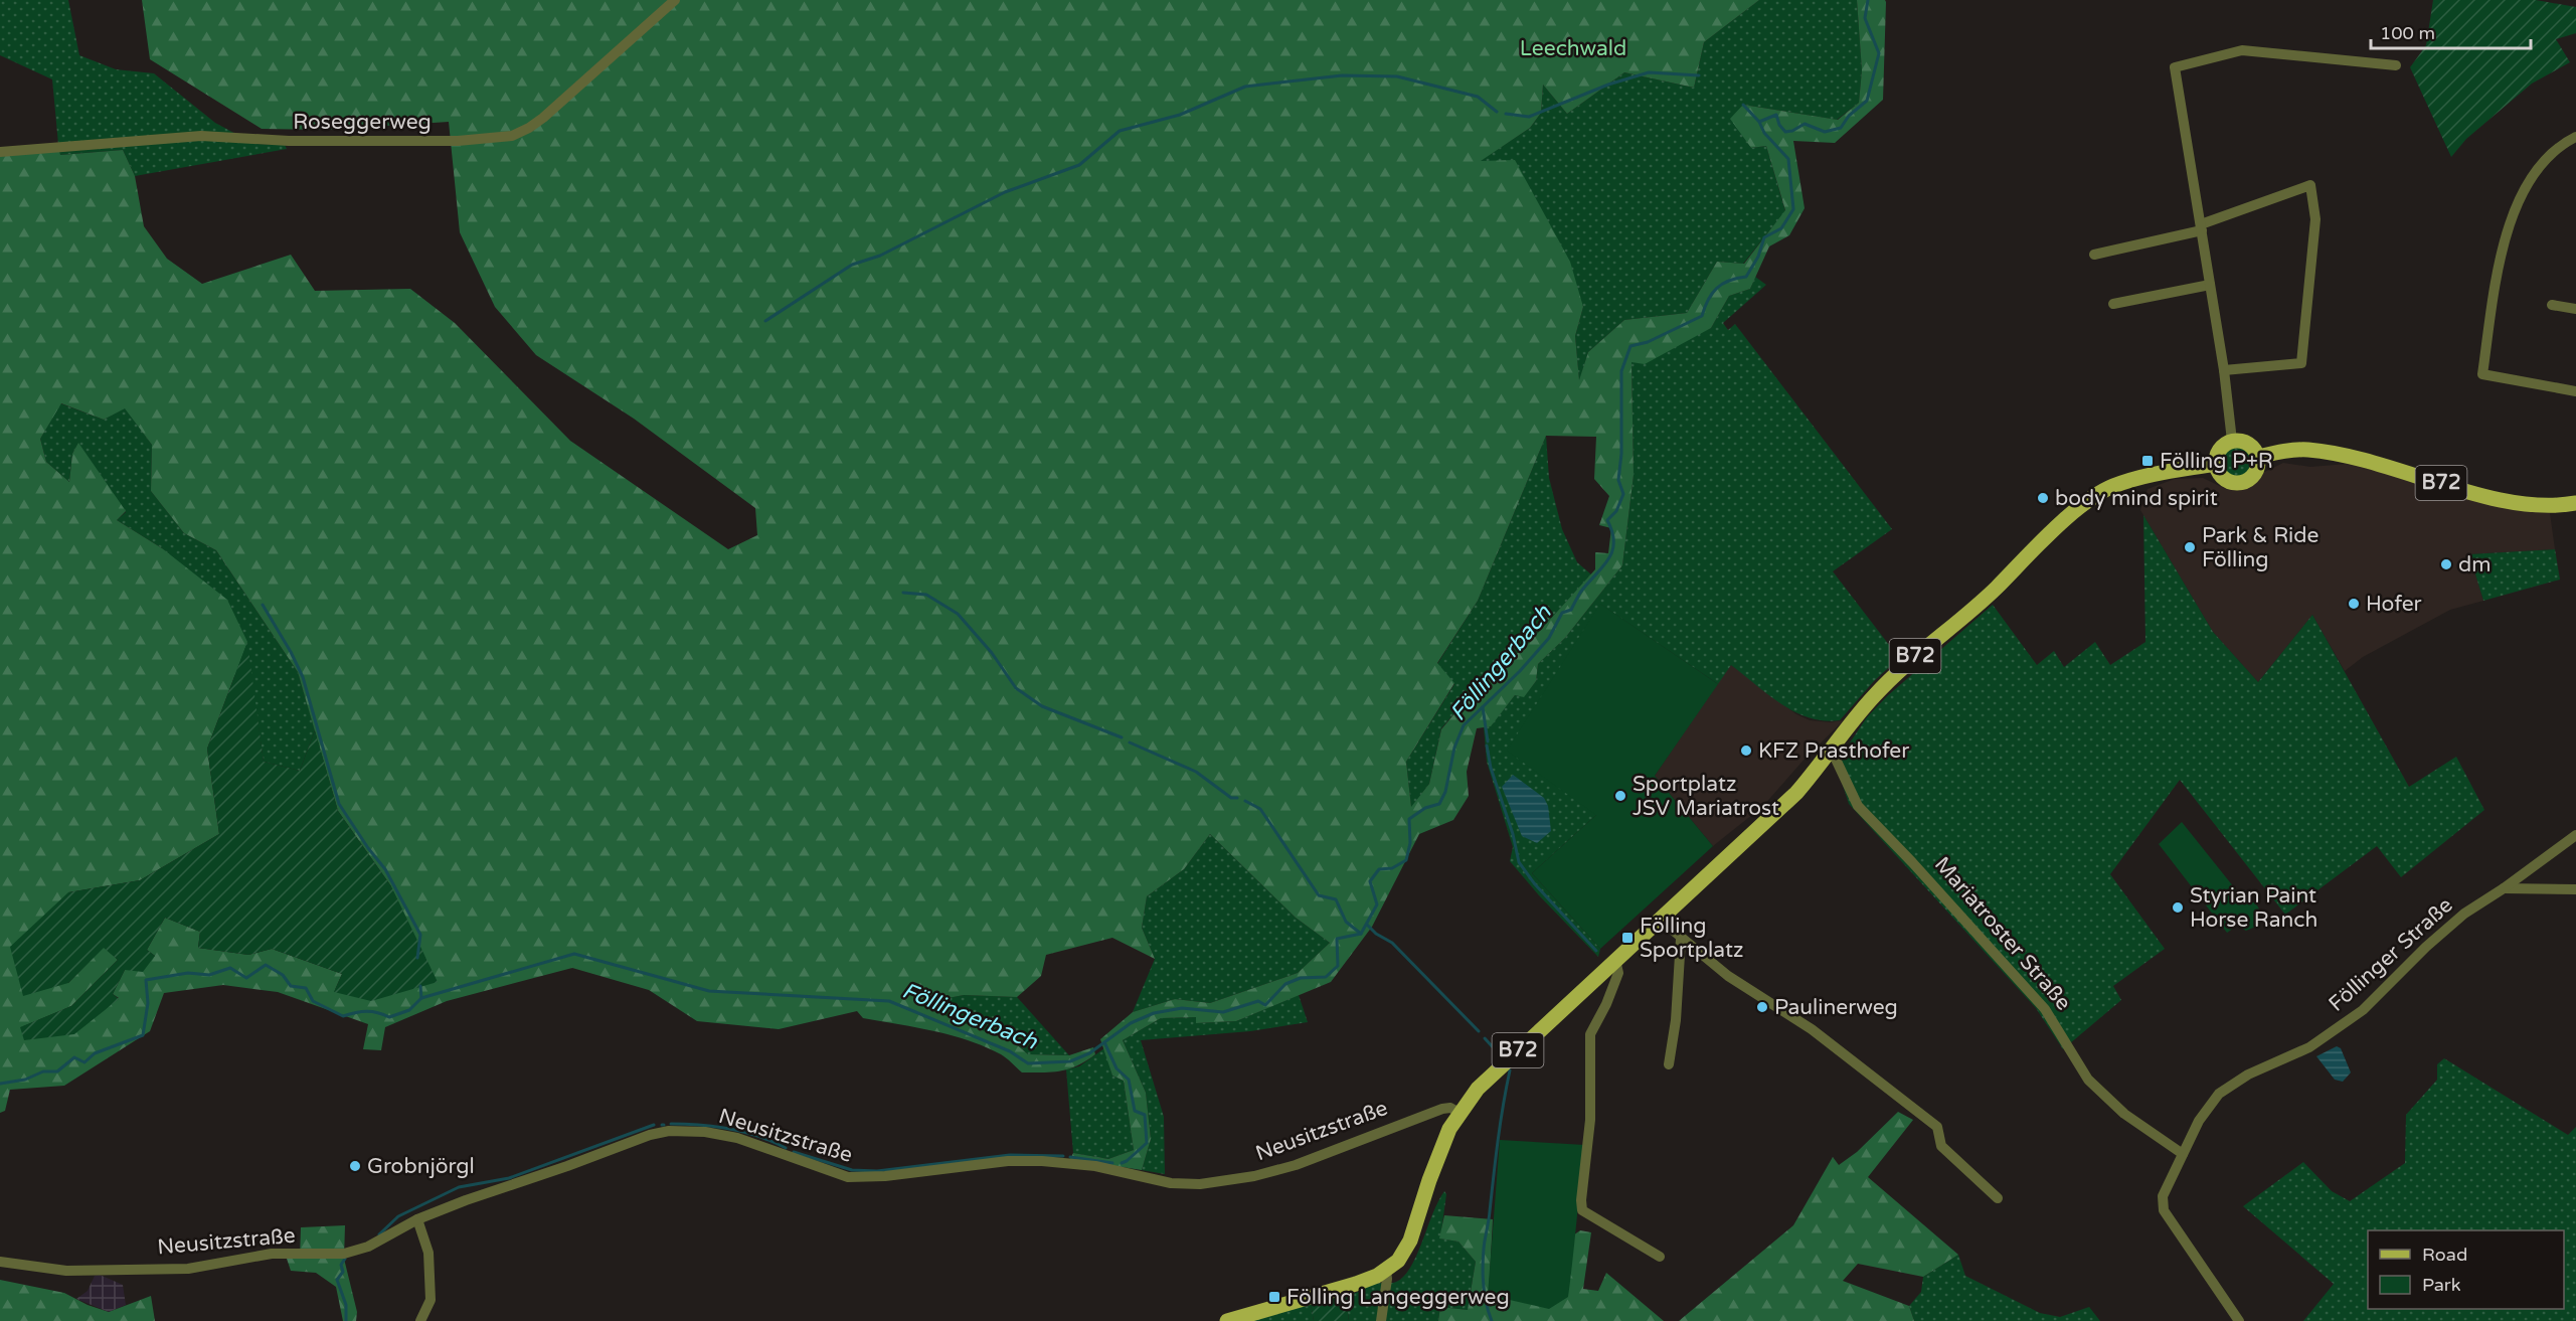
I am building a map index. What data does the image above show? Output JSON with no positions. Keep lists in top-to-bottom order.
{
  "streets": {
    "main road": ["B72"],
    "street": [
      "Roseggerweg",
      "Mariatroster Straße",
      "Föllinger Straße",
      "Neusitzstraße"
    ]
  },
  "crossings": [
    ["B72", "Mariatroster Straße"],
    ["B72", "Neusitzstraße"],
    ["Mariatroster Straße", "Föllinger Straße"]
  ],
  "water": ["Föllingerbach"],
  "parks": ["Leechwald"],
  "places": {
    "transit": ["Fölling P+R", "Fölling Sportplatz", "Fölling Langeggerweg"],
    "other": [
      "body mind spirit",
      "Park & Ride Fölling",
      "dm",
      "Hofer",
      "KFZ Prasthofer",
      "Sportplatz JSV Mariatrost",
      "Styrian Paint Horse Ranch",
      "Paulinerweg",
      "Grobnjörgl"
    ]
  },
  "legend": ["Road", "Park"],
  "scale_bar": "100 m"
}
